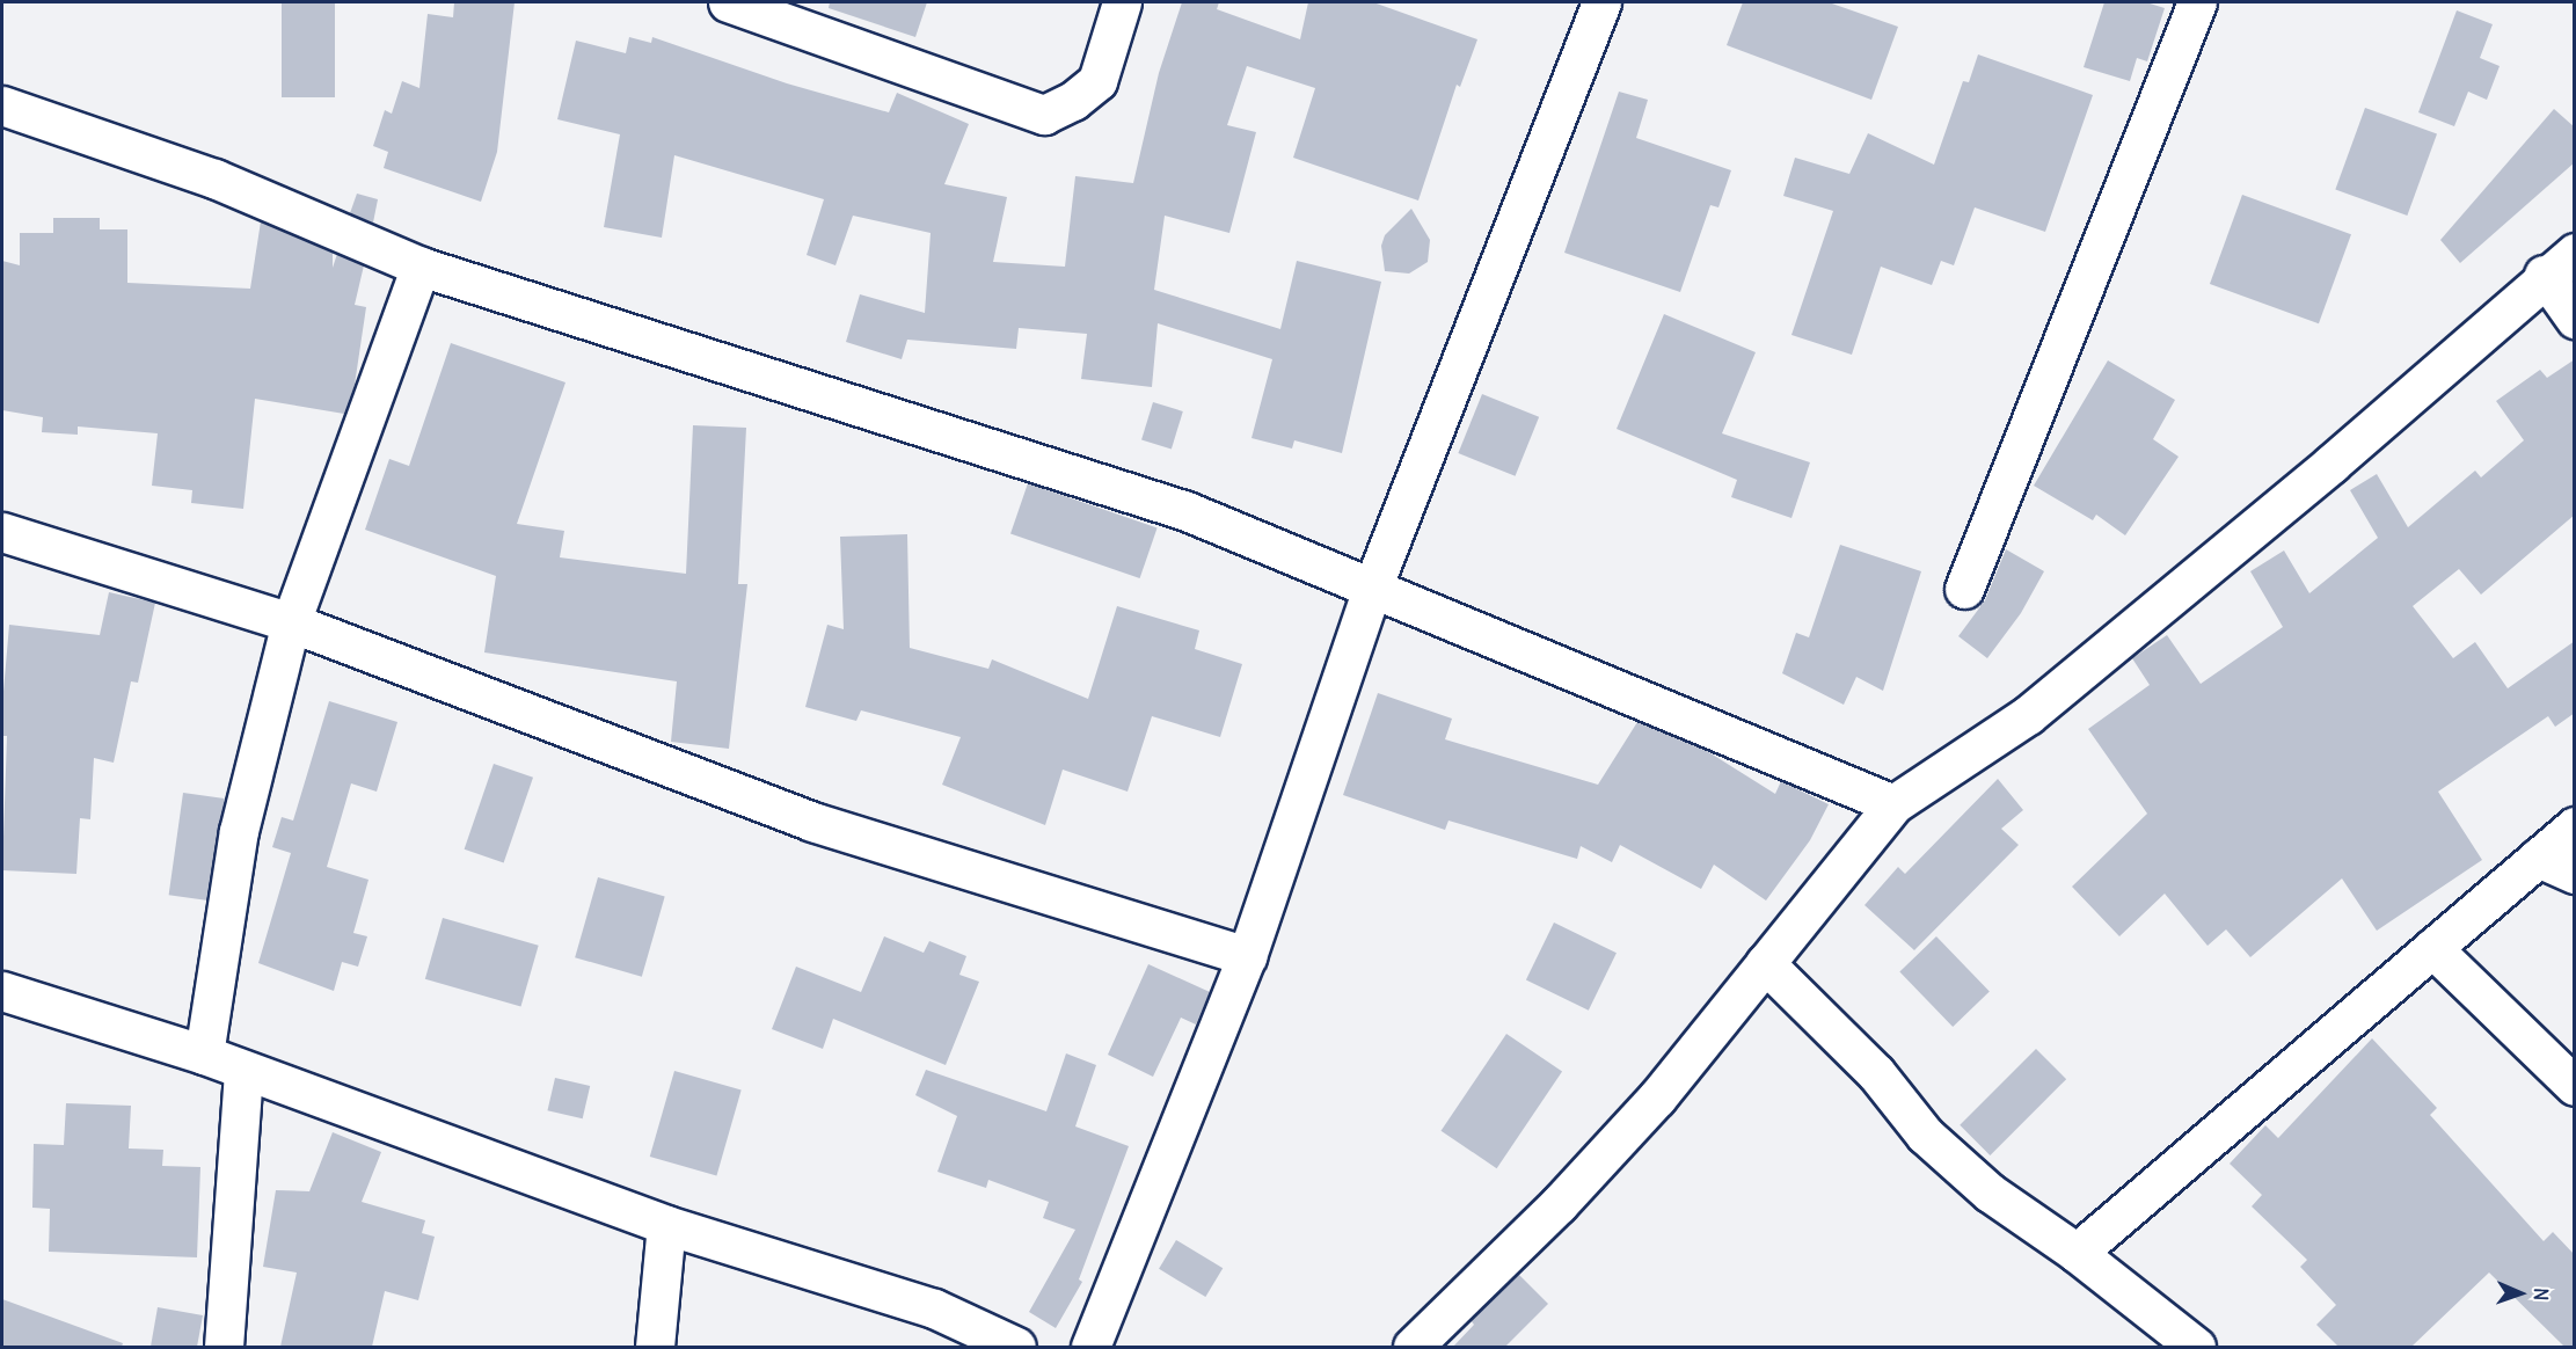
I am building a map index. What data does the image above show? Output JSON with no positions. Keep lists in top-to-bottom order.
{
  "north": "right"
}
